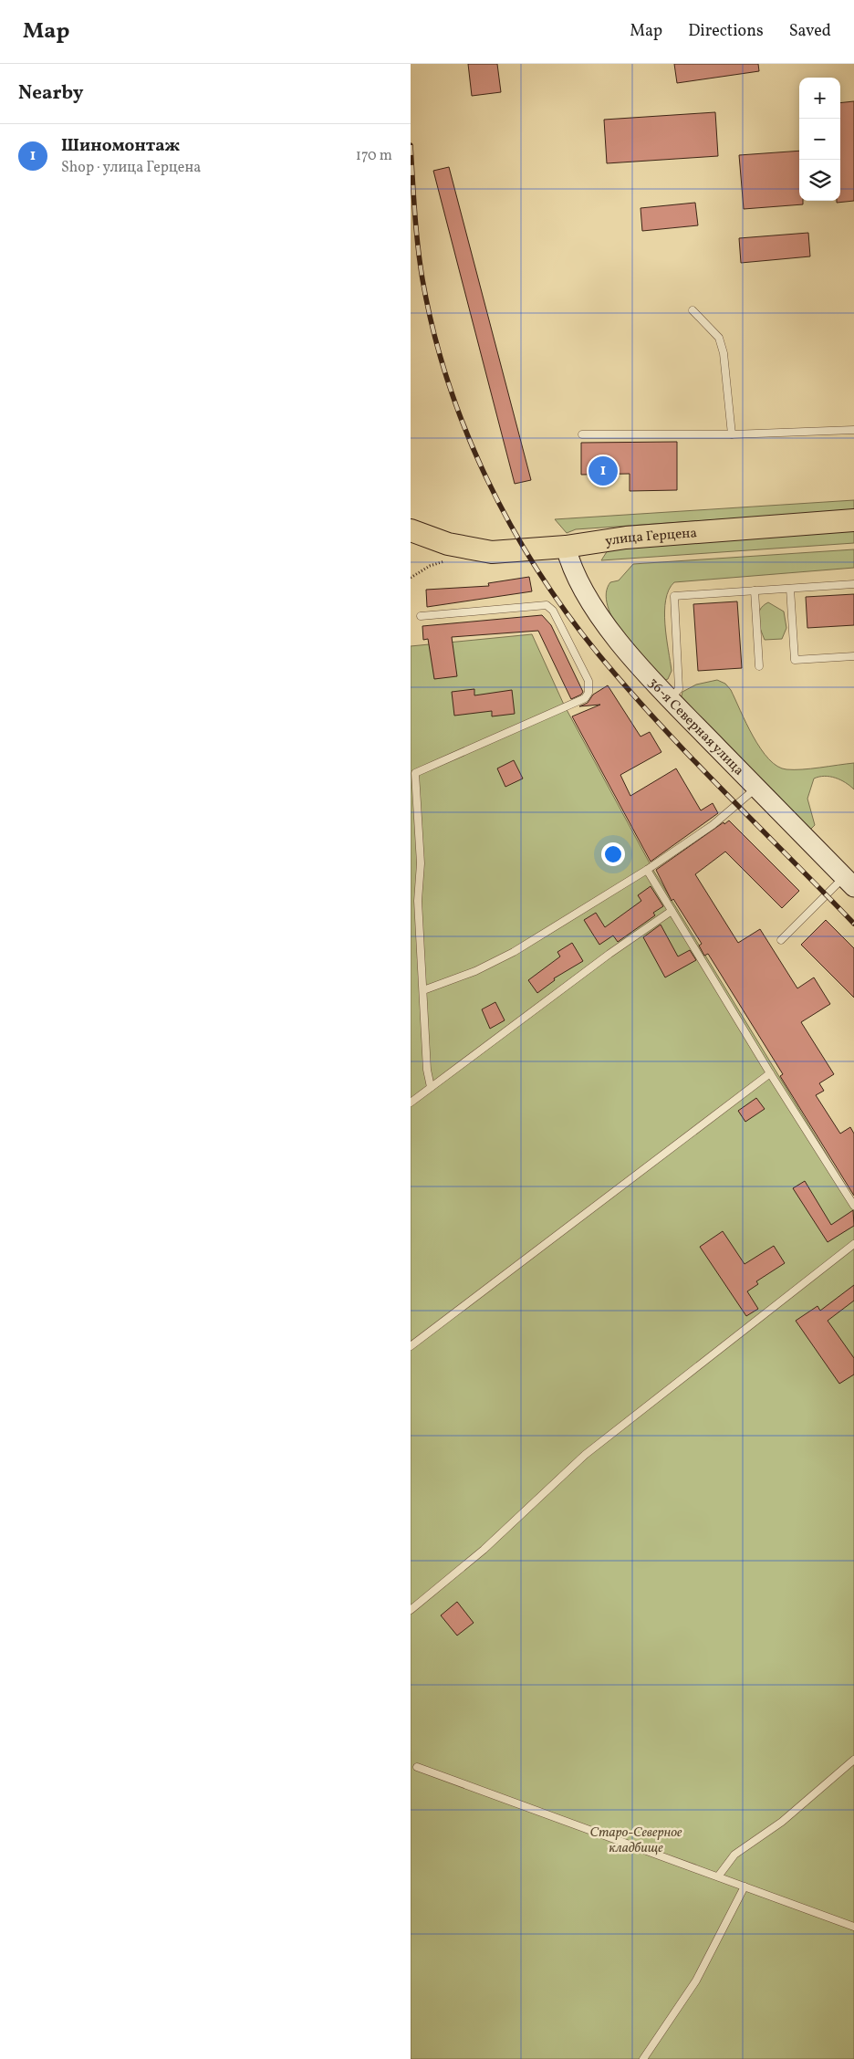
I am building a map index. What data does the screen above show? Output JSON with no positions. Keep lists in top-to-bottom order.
{
  "streets": {
    "main road": ["улица Герцена", "36-я Северная улица"]
  },
  "crossings": [
    ["улица Герцена", "36-я Северная улица"]
  ],
  "parks": ["Старо-Северное кладбище"],
  "page": {
    "header": "Map",
    "nav": ["Map", "Directions", "Saved"],
    "heading": "Nearby",
    "map_buttons": ["+", "−"],
    "list": [
      {
        "mark": "1",
        "name": "Шиномонтаж",
        "note": "Shop · улица Герцена",
        "value": "170 m"
      }
    ],
    "pins": "1"
  }
}
